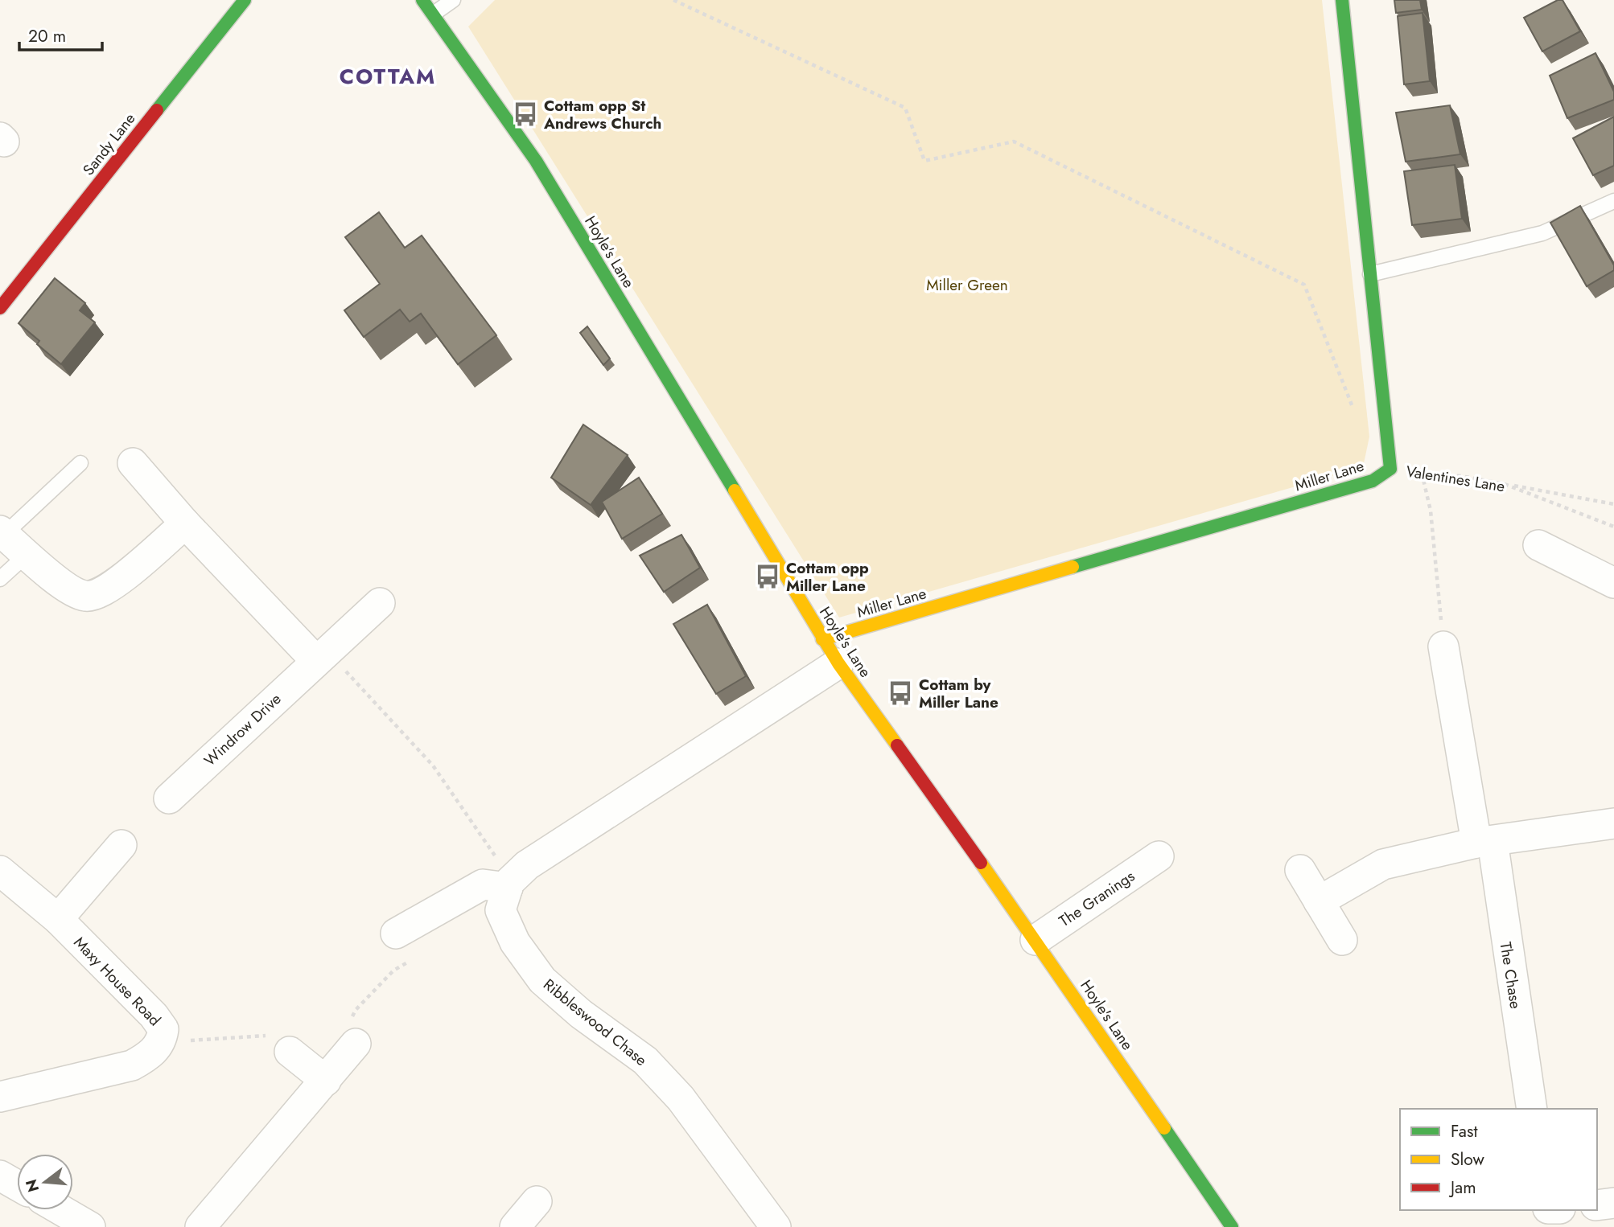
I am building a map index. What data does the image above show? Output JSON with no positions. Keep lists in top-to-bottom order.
{
  "streets": {
    "street": [
      "Sandy Lane",
      "Hoyle's Lane",
      "Miller Lane",
      "Windrow Drive",
      "The Granings",
      "The Chase",
      "Maxy House Road",
      "Ribbleswood Chase"
    ],
    "path": ["Valentines Lane"]
  },
  "crossings": [
    ["Hoyle's Lane", "Miller Lane"],
    ["Hoyle's Lane", "The Granings"],
    ["Miller Lane", "Valentines Lane"]
  ],
  "districts": ["COTTAM"],
  "parks": ["Miller Green"],
  "places": {
    "bus stop": ["Cottam opp St Andrews Church", "Cottam opp Miller Lane", "Cottam by Miller Lane"]
  },
  "legend": ["Fast", "Slow", "Jam"],
  "scale_bar": "20 m",
  "north": "left"
}
